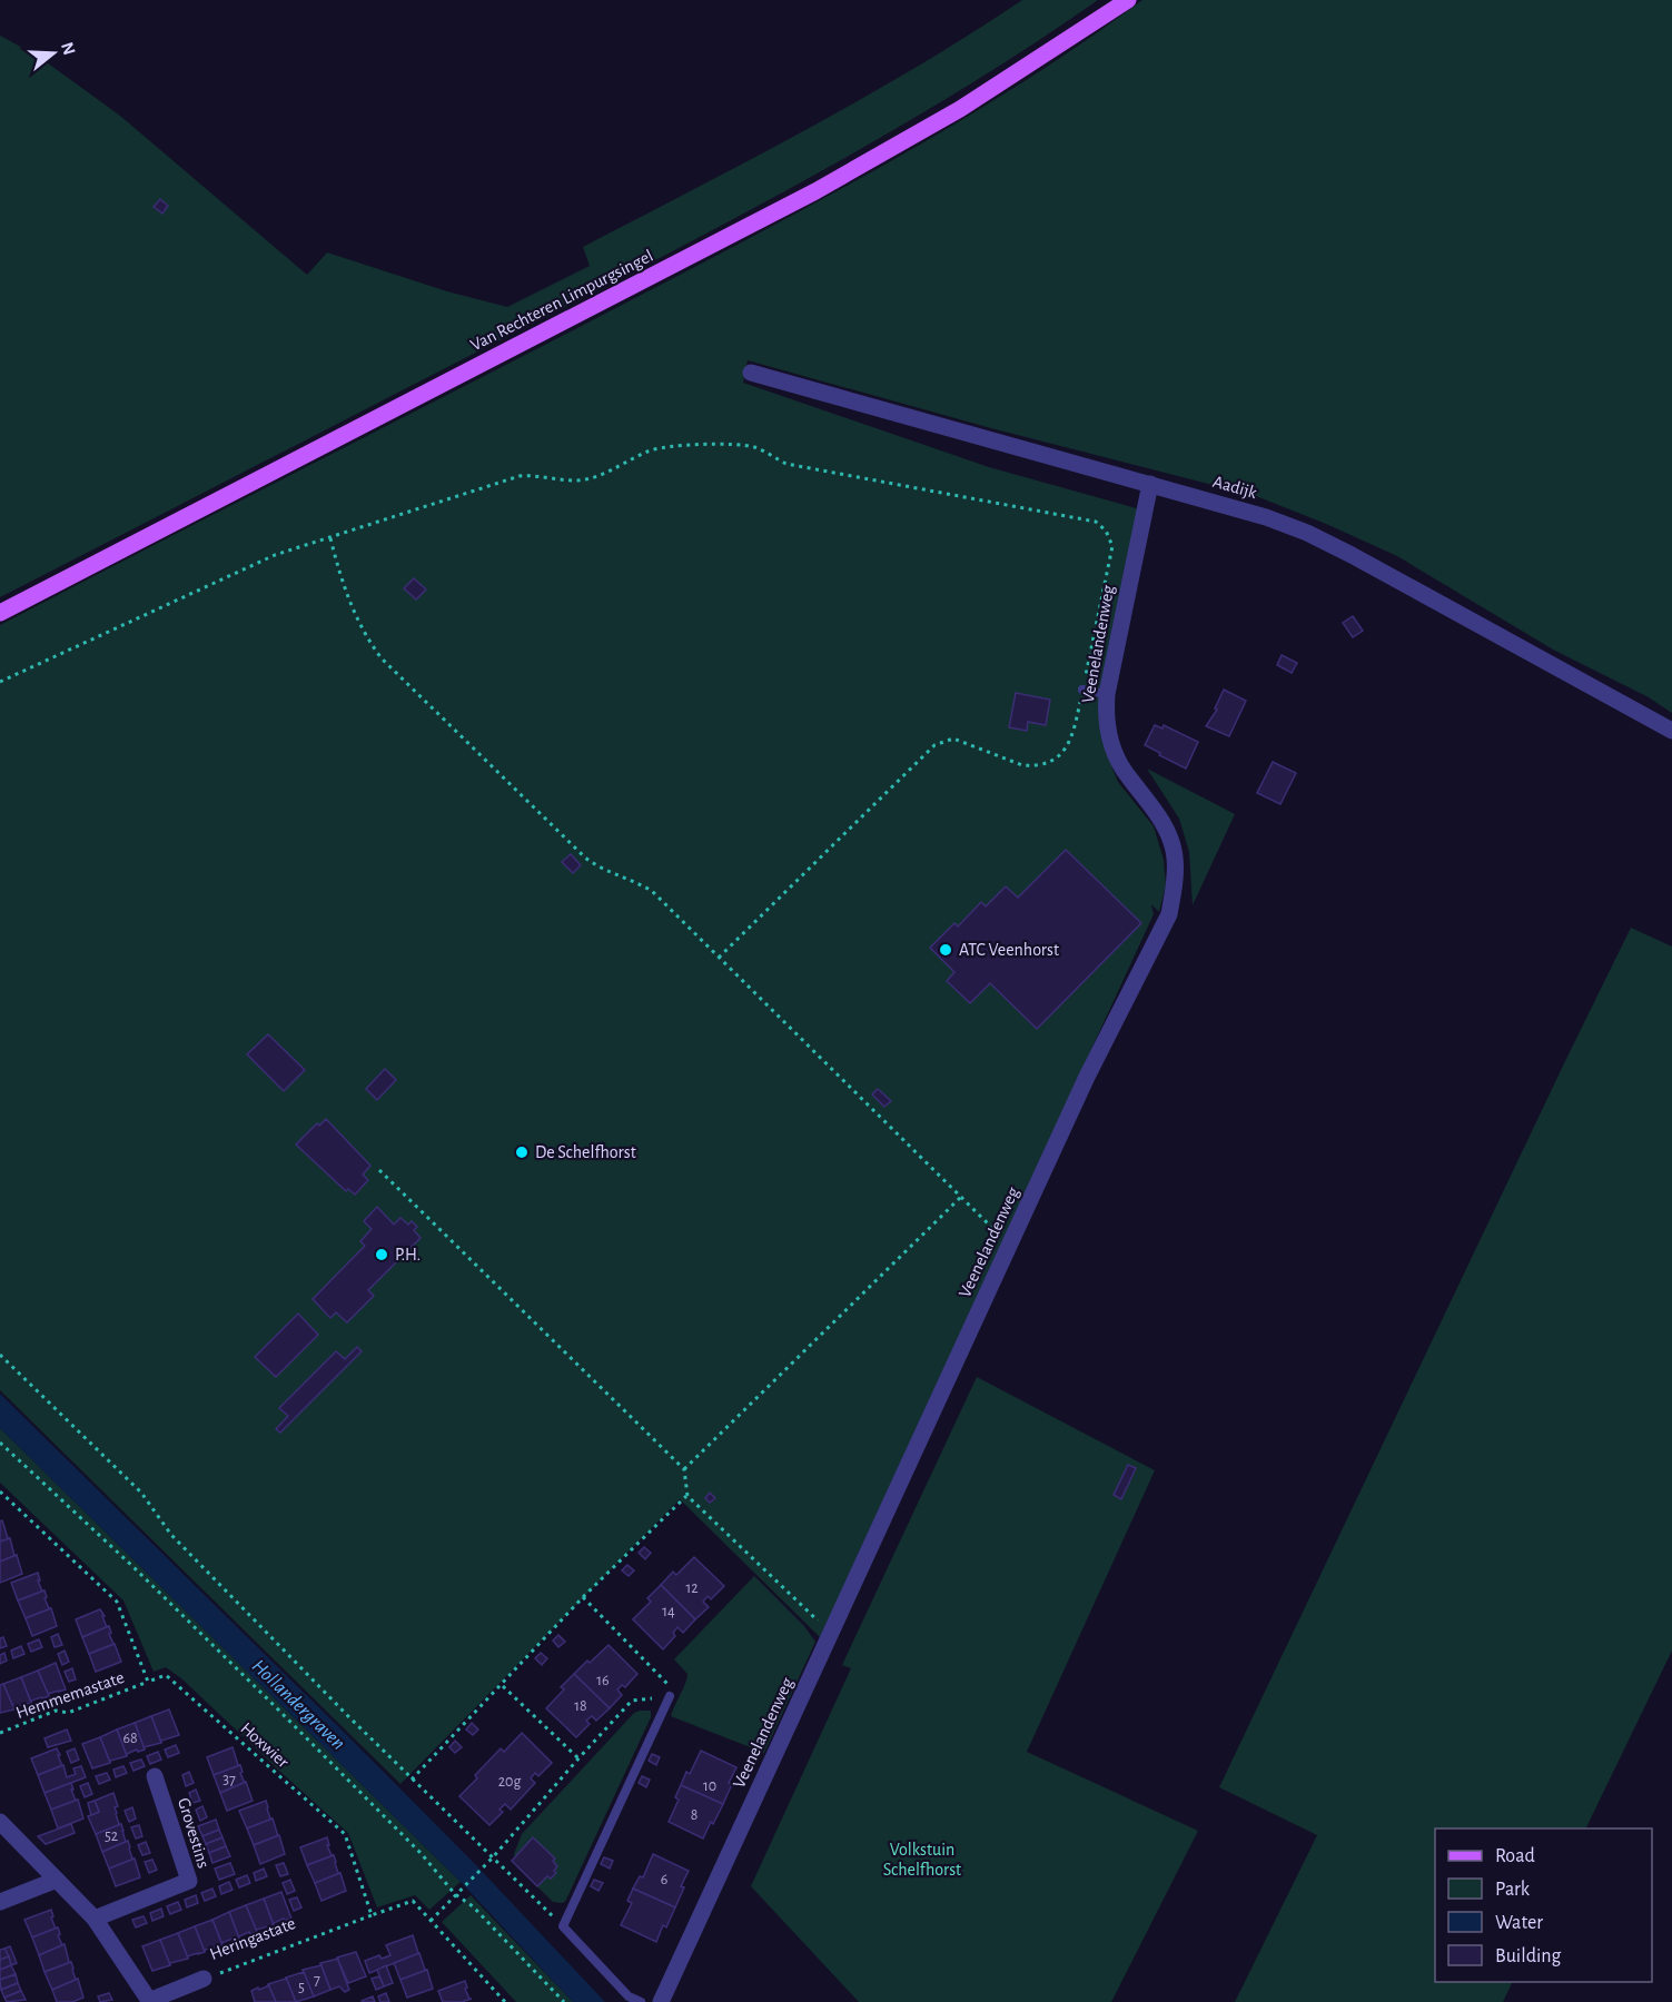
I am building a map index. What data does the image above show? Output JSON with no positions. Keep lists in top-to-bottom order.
{
  "streets": {
    "main road": ["Van Rechteren Limpurgsingel"],
    "street": [
      "Aadijk",
      "Veenelandenweg",
      "Grovestins",
      "Heringastate"
    ],
    "path": ["Hemmemastate", "Hoxwier"]
  },
  "crossings": [
    ["Aadijk", "Veenelandenweg"],
    ["Hemmemastate", "Hoxwier"],
    ["Hoxwier", "Heringastate"]
  ],
  "water": ["Hollandergraven"],
  "parks": ["Volkstuin Schelfhorst"],
  "places": ["ATC Veenhorst", "De Schelfhorst", "P.H."],
  "house_numbers": [
    "12",
    "14",
    "16",
    "18",
    "68",
    "37",
    "20g",
    "10",
    "8",
    "52",
    "6",
    "7",
    "5"
  ],
  "legend": [
    "Road",
    "Park",
    "Water",
    "Building"
  ],
  "north": "right"
}
